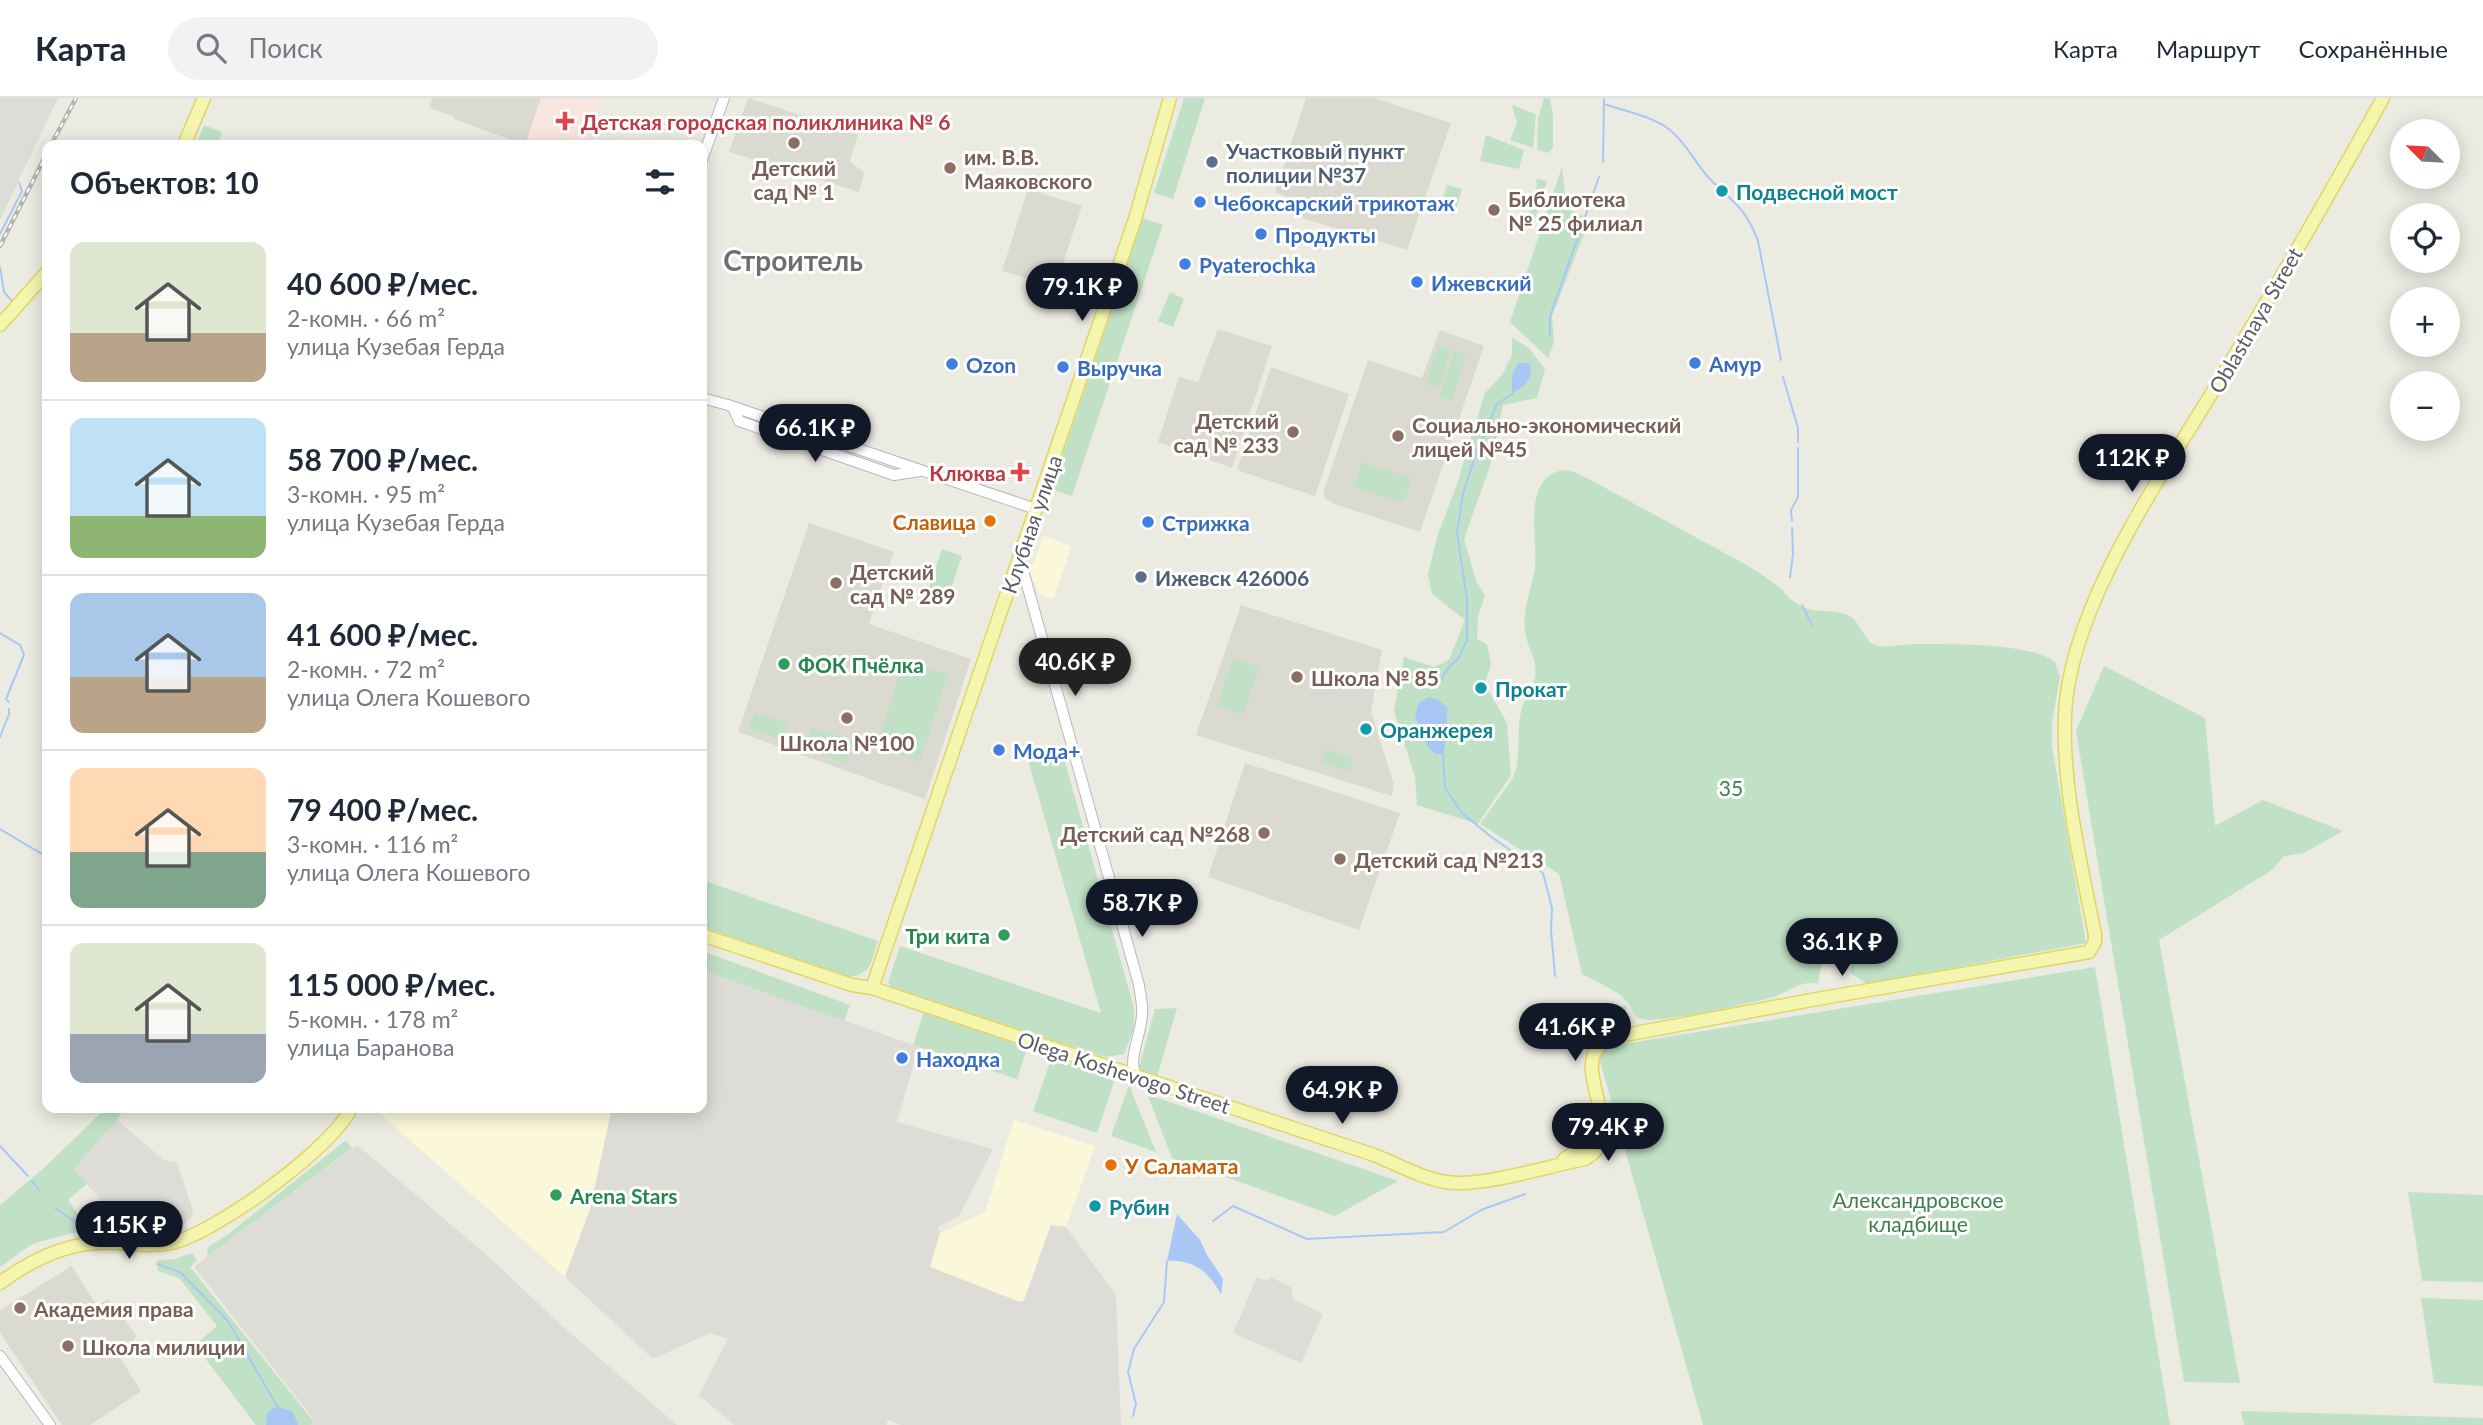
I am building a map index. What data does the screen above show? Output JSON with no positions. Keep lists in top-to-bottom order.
{
  "streets": {
    "main road": ["Oblastnaya Street", "Клубная улица", "Olega Koshevogo Street"]
  },
  "crossings": [
    ["Oblastnaya Street", "Olega Koshevogo Street"],
    ["Клубная улица", "Olega Koshevogo Street"]
  ],
  "districts": ["Строитель"],
  "parks": ["35", "Александровское кладбище"],
  "places": {
    "health": ["Детская городская поликлиника № 6", "Клюква"],
    "other": [
      "Детский сад № 1",
      "Участковый пункт полиции №37",
      "им. В.В. Маяковского",
      "Подвесной мост",
      "Чебоксарский трикотаж",
      "Библиотека № 25 филиал",
      "Продукты",
      "Pyaterochka",
      "Ижевский",
      "Амур",
      "Ozon",
      "Выручка",
      "Детский сад № 233",
      "Социально-экономический лицей №45",
      "Славица",
      "Стрижка",
      "Ижевск 426006",
      "Детский сад № 289",
      "ФОК Пчёлка",
      "Школа № 85",
      "Прокат",
      "Школа №100",
      "Оранжерея",
      "Мода+",
      "Детский сад №268",
      "Детский сад №213",
      "Три кита",
      "Находка",
      "У Саламата",
      "Arena Stars",
      "Рубин",
      "Академия права",
      "Школа милиции"
    ]
  },
  "north": "top left",
  "page": {
    "header": "Карта",
    "search": "Поиск",
    "nav": ["Карта", "Маршрут", "Сохранённые"],
    "map_buttons": ["+", "−"],
    "heading": "Объектов: 10",
    "list": [
      {
        "name": "40 600 ₽/мес.",
        "note": "2-комн. · 66 m² · улица Кузебая Герда"
      },
      {
        "name": "58 700 ₽/мес.",
        "note": "3-комн. · 95 m² · улица Кузебая Герда"
      },
      {
        "name": "41 600 ₽/мес.",
        "note": "2-комн. · 72 m² · улица Олега Кошевого"
      },
      {
        "name": "79 400 ₽/мес.",
        "note": "3-комн. · 116 m² · улица Олега Кошевого"
      },
      {
        "name": "115 000 ₽/мес.",
        "note": "5-комн. · 178 m² · улица Баранова"
      }
    ],
    "price": [
      "79.1K ₽",
      "66.1K ₽",
      "112K ₽",
      "40.6K ₽",
      "58.7K ₽",
      "36.1K ₽",
      "41.6K ₽",
      "64.9K ₽",
      "79.4K ₽",
      "115K ₽"
    ]
  }
}
